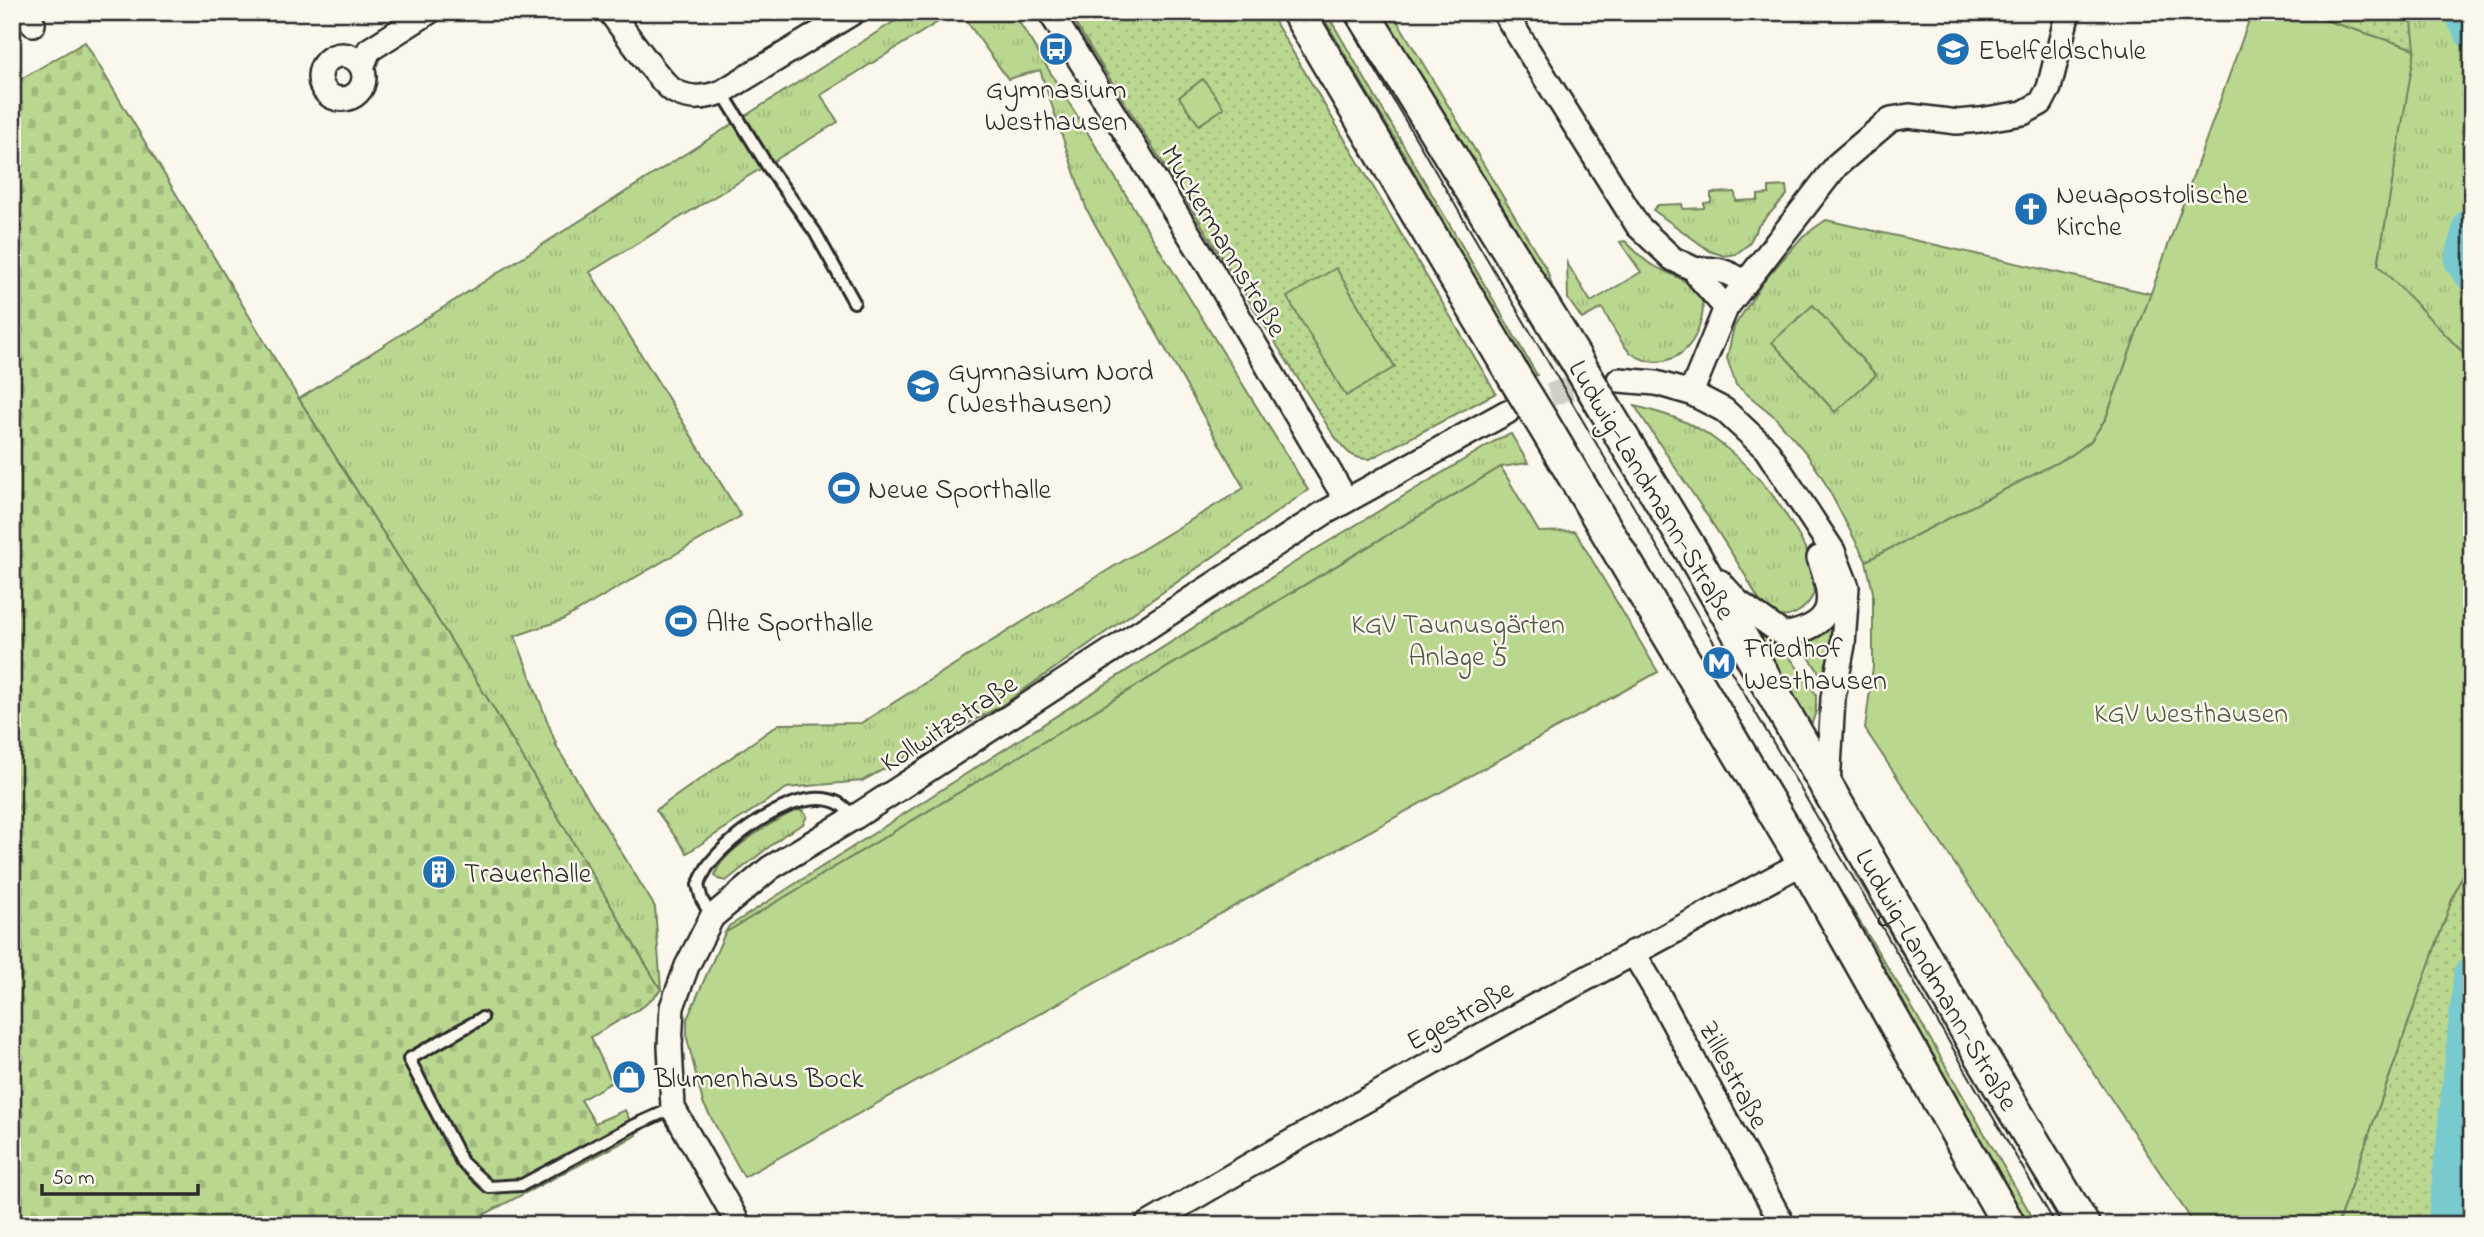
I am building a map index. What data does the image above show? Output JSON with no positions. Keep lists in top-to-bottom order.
{
  "streets": {
    "main road": ["Ludwig-Landmann-Straße"],
    "street": [
      "Muckermannstraße",
      "Kollwitzstraße",
      "Egestraße",
      "Zillestraße"
    ]
  },
  "crossings": [
    ["Muckermannstraße", "Kollwitzstraße"],
    ["Ludwig-Landmann-Straße", "Egestraße"],
    ["Egestraße", "Zillestraße"]
  ],
  "parks": ["KGV Taunusgärten Anlage 5", "KGV Westhausen"],
  "places": {
    "bus stop": ["Gymnasium Westhausen"],
    "school or university": ["Ebelfeldschule", "Gymnasium Nord (Westhausen)"],
    "church": ["Neuapostolische Kirche"],
    "sports": ["Neue Sporthalle", "Alte Sporthalle"],
    "metro station": ["Friedhof Westhausen"],
    "building": ["Trauerhalle"],
    "shop": ["Blumenhaus Bock"]
  },
  "scale_bar": "50 m"
}
